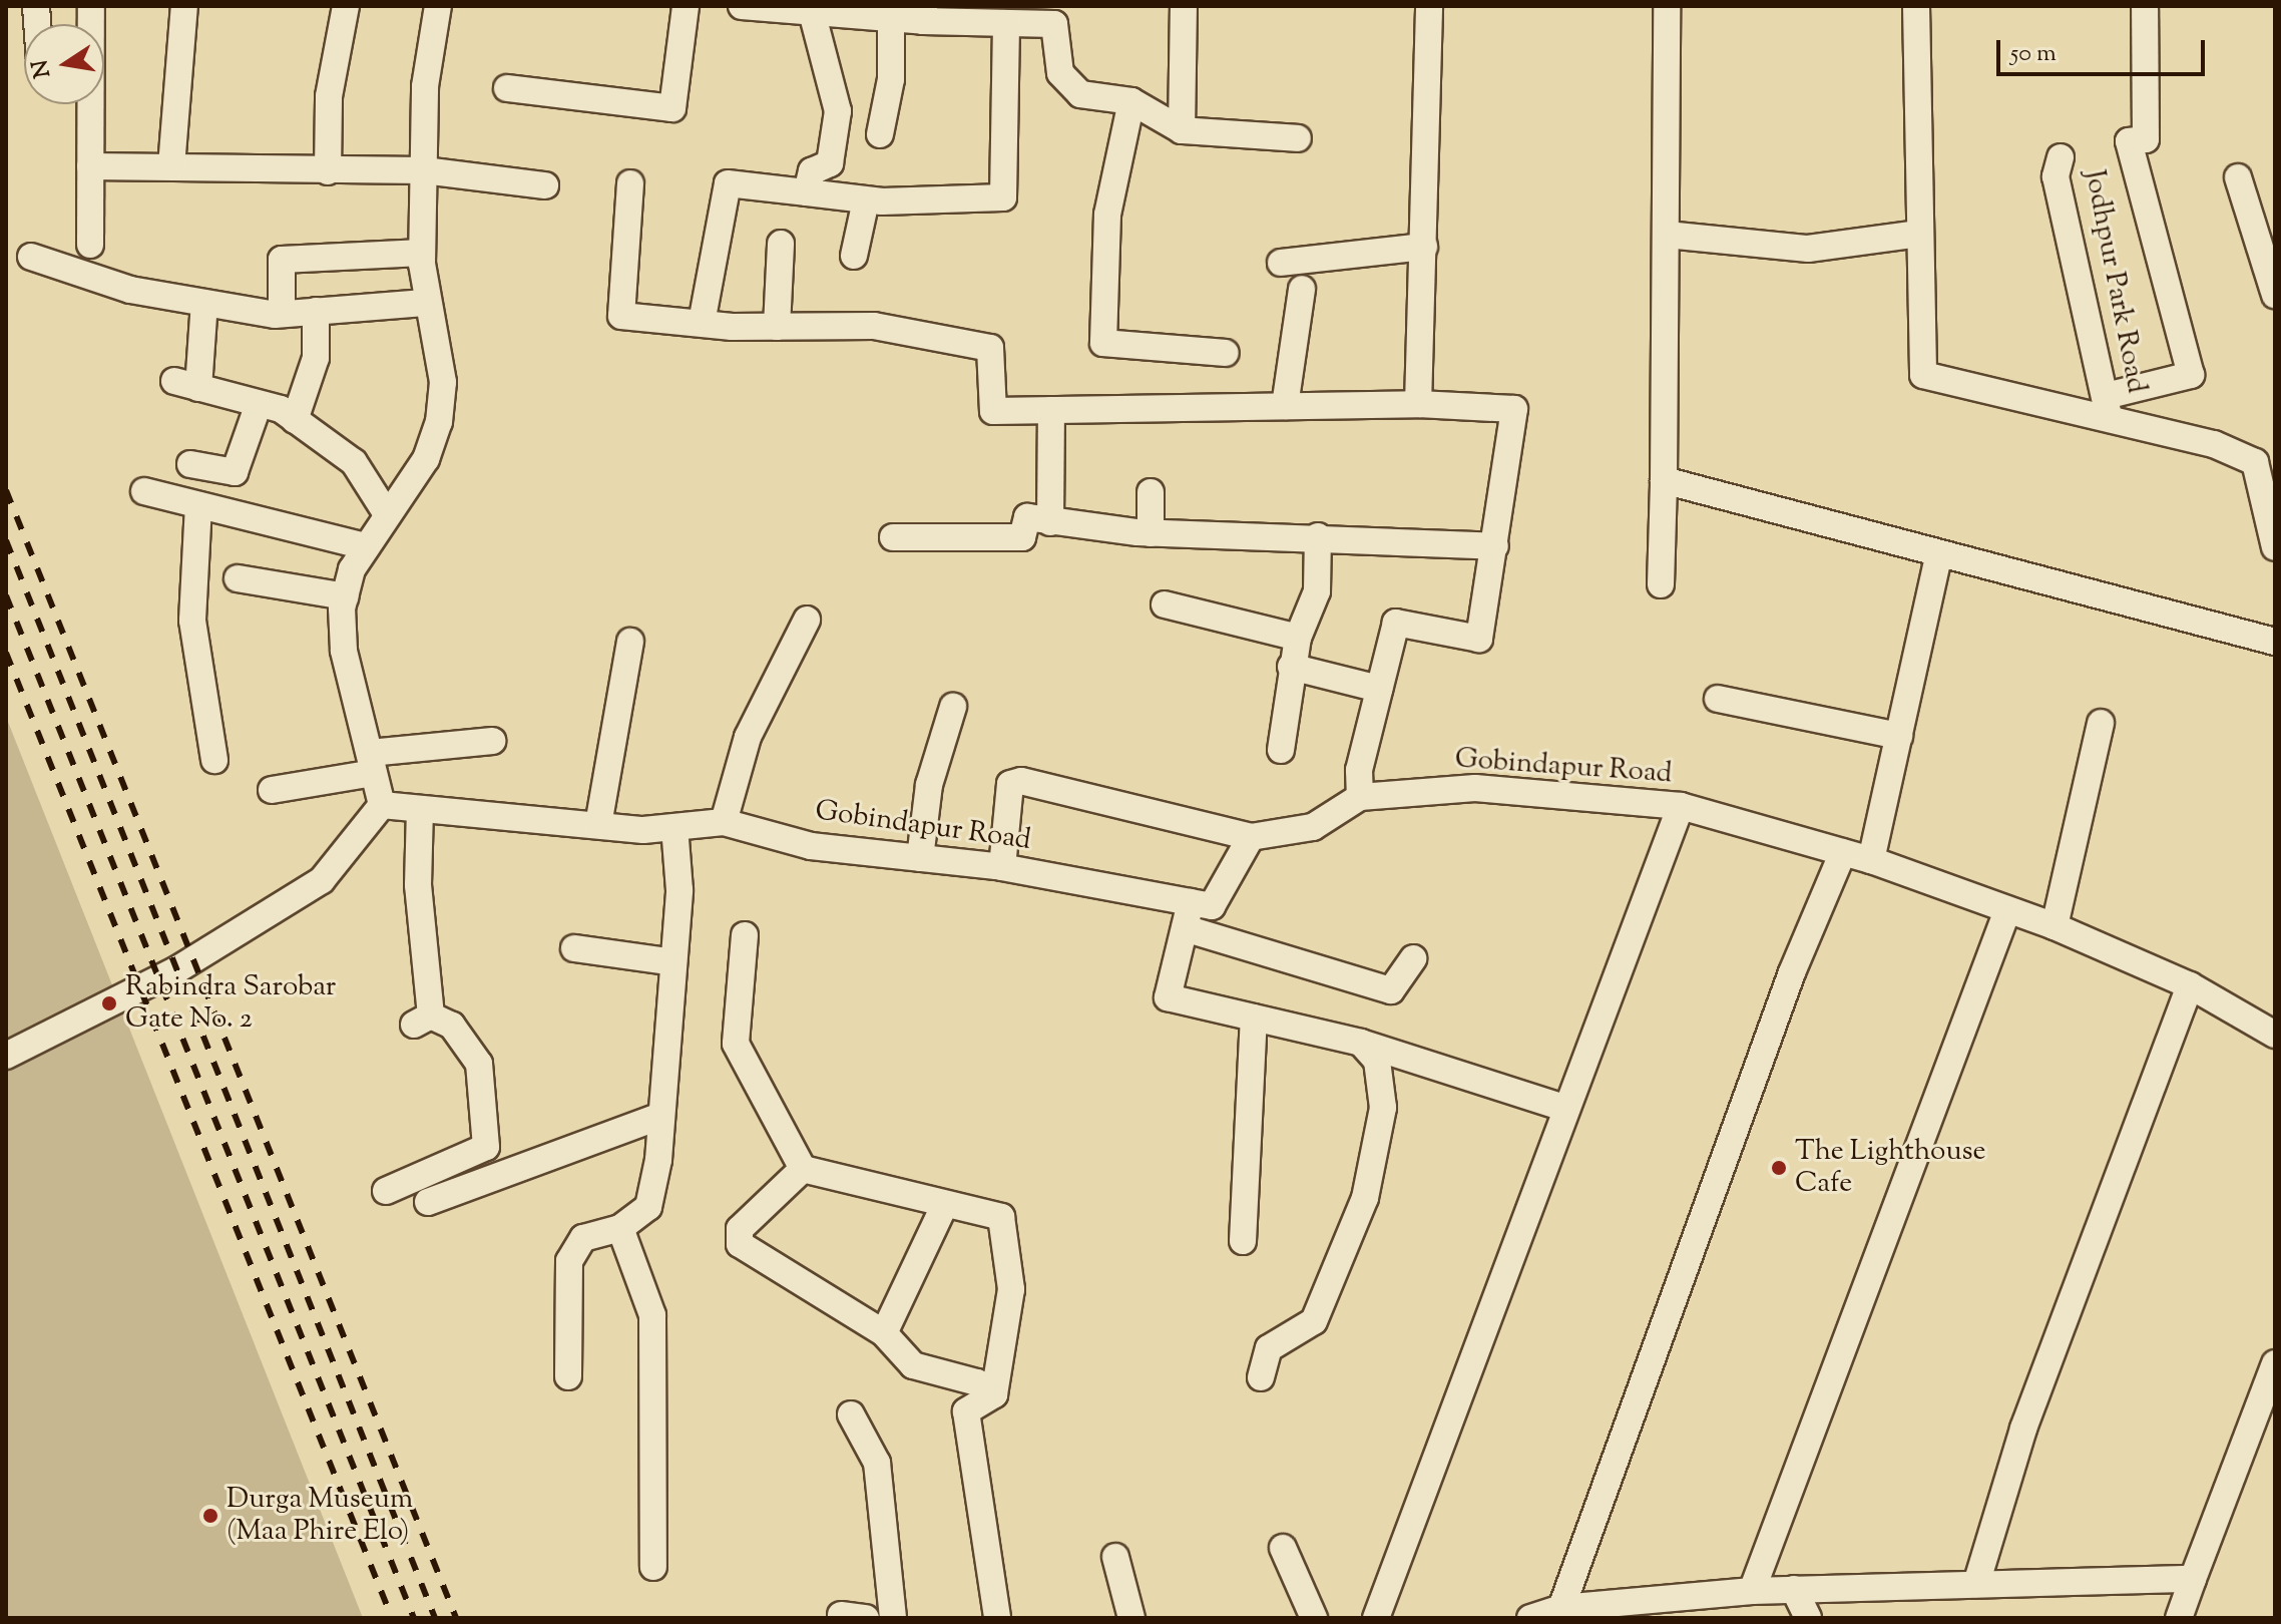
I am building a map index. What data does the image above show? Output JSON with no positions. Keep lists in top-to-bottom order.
{
  "streets": {
    "street": ["Jodhpur Park Road", "Gobindapur Road"]
  },
  "places": ["Rabindra Sarobar Gate No. 2", "The Lighthouse Cafe", "Durga Museum (Maa Phire Elo)"],
  "scale_bar": "50 m",
  "north": "left"
}
